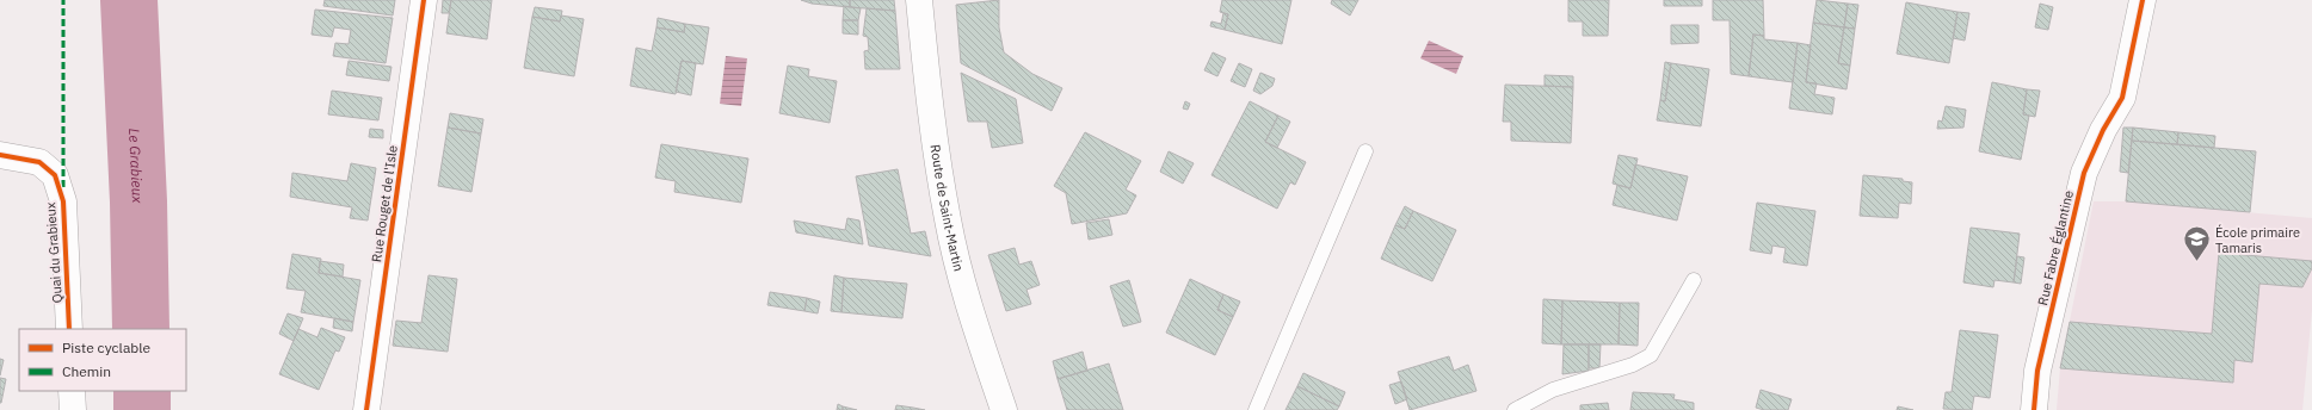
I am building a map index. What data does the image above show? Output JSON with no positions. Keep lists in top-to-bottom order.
{
  "streets": {
    "street": [
      "Rue Rouget de l'Isle",
      "Route de Saint-Martin",
      "Rue Fabre Églantine",
      "Quai du Grabieux"
    ]
  },
  "water": ["Le Grabieux"],
  "places": {
    "school or university": ["École primaire Tamaris"]
  },
  "legend": ["Piste cyclable", "Chemin"]
}
